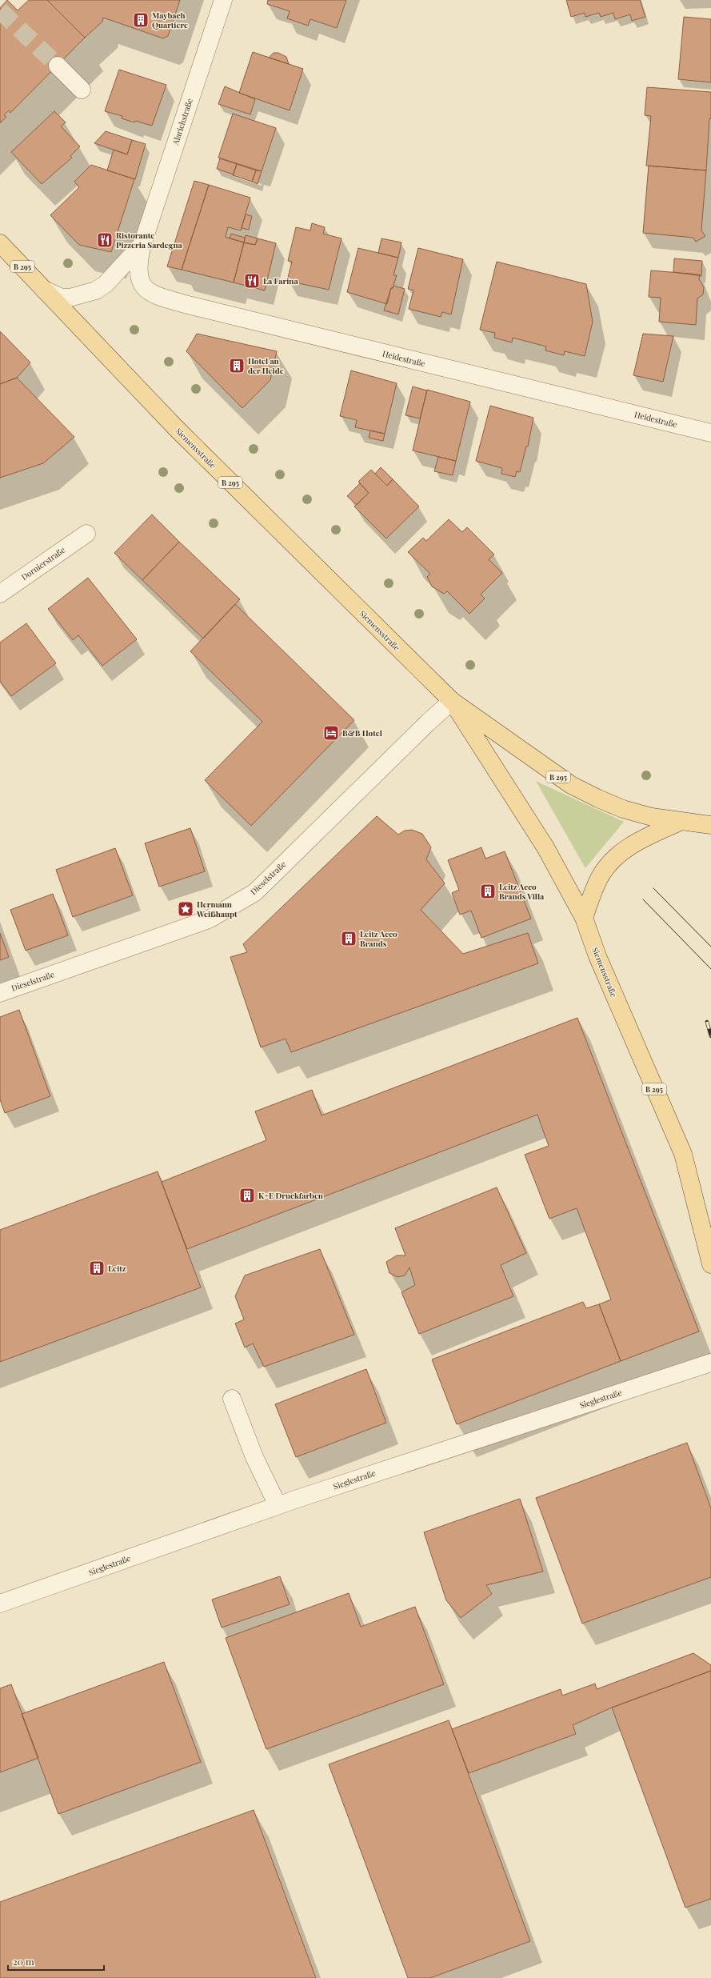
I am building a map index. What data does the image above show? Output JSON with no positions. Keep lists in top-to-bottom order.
{
  "streets": {
    "main road": ["B 295", "Siemensstraße"],
    "street": [
      "Alarichstraße",
      "Heidestraße",
      "Dornierstraße",
      "Dieselstraße",
      "Sieglestraße"
    ]
  },
  "crossings": [
    ["Alarichstraße", "Heidestraße"],
    ["B 295", "Siemensstraße"],
    ["Siemensstraße", "Dieselstraße"]
  ],
  "places": {
    "building": [
      "Maybach Quartiere",
      "Hotel an der Heide",
      "Leitz Acco Brands Villa",
      "Leitz Acco Brands",
      "K+E Druckfarben",
      "Leitz"
    ],
    "restaurant": ["Ristorante Pizzeria Sardegna", "La Farina"],
    "hotel": ["B&B Hotel"],
    "place": ["Hermann Weißhaupt"]
  },
  "scale_bar": "20 m"
}
